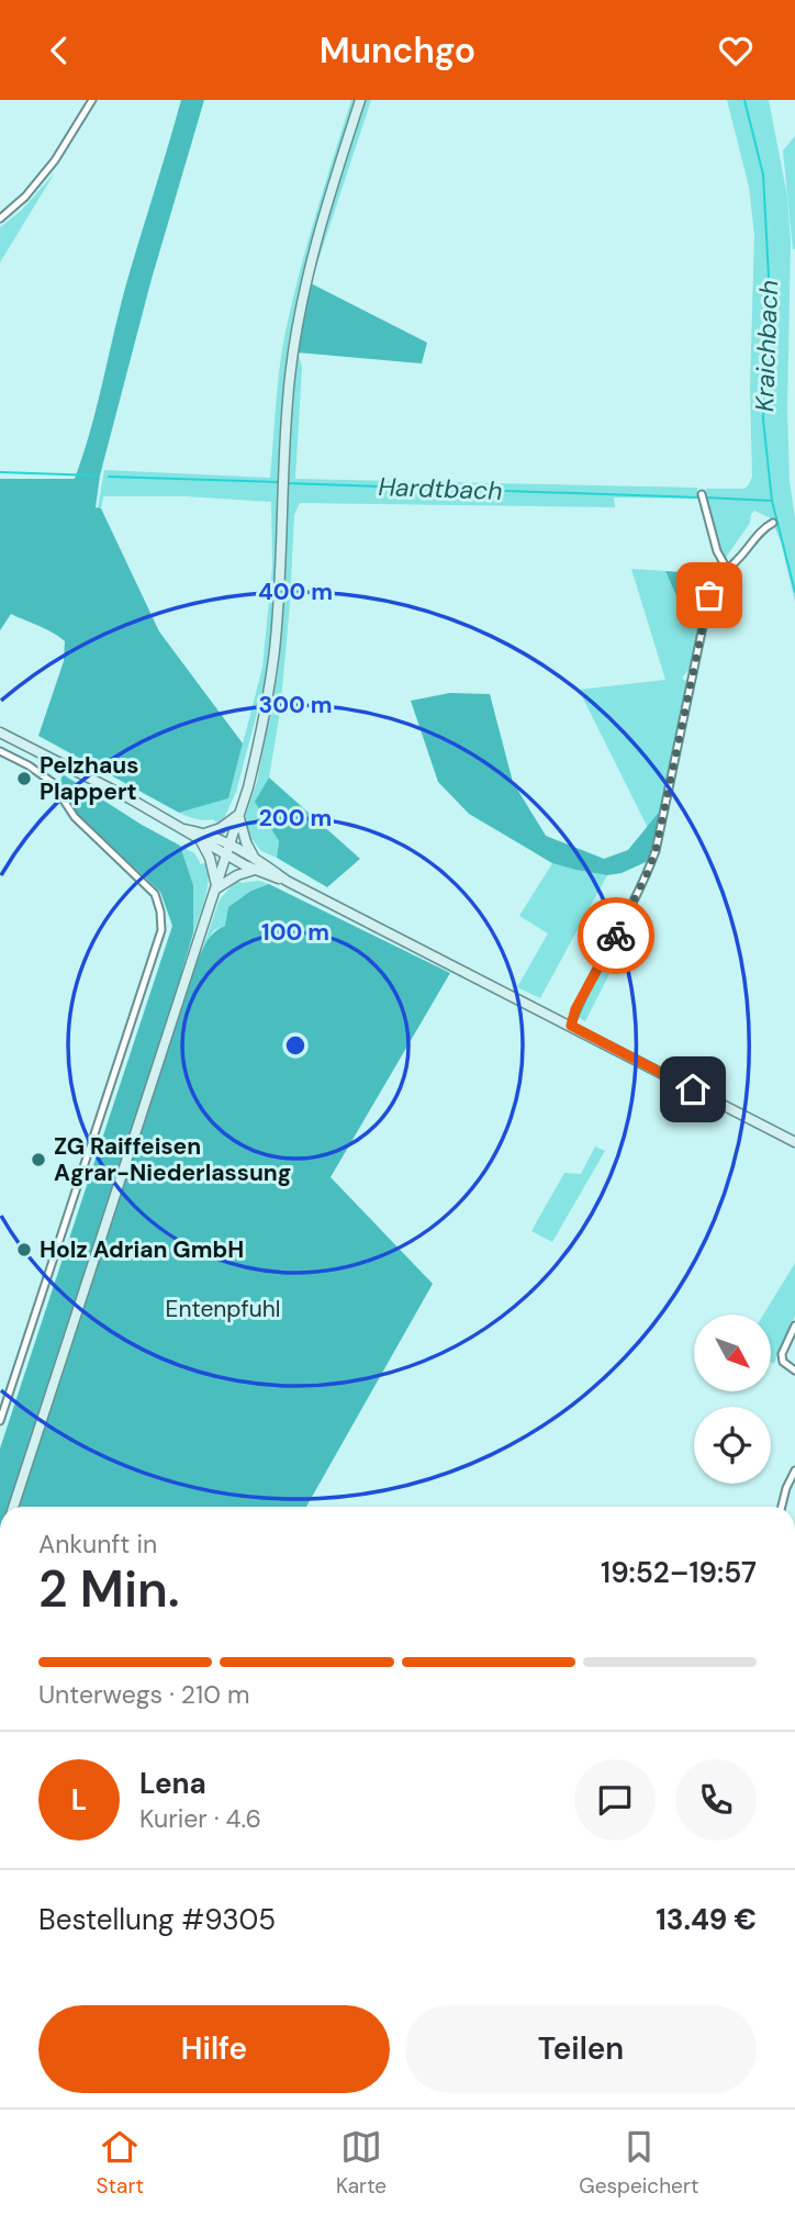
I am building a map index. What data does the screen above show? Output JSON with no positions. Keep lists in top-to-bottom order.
{
  "water": ["Kraichbach", "Hardtbach"],
  "parks": ["Entenpfuhl"],
  "places": ["Pelzhaus Plappert", "ZG Raiffeisen Agrar-Niederlassung", "Holz Adrian GmbH"],
  "north": "bottom right",
  "page": {
    "header": "Munchgo",
    "heading": ["2 Min.", "Ankunft in", "19:52–19:57"],
    "panel": [
      "Lena",
      "Kurier · 4.6",
      "Bestellung #9305",
      "13.49 €"
    ],
    "bar": "Unterwegs · 210 m",
    "round": "L",
    "buttons": ["Hilfe", "Teilen"],
    "tabs": ["Start", "Karte", "Gespeichert"]
  },
  "rings": [
    "400 m",
    "300 m",
    "200 m",
    "100 m"
  ]
}
